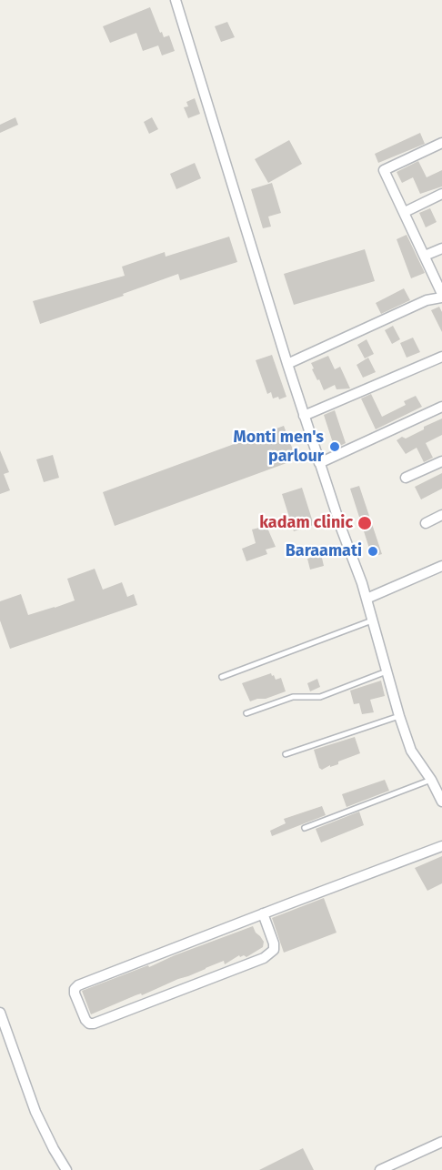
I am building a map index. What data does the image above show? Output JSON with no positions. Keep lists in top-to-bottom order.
{
  "places": ["Monti men's parlour", "kadam clinic", "Baraamati"]
}
